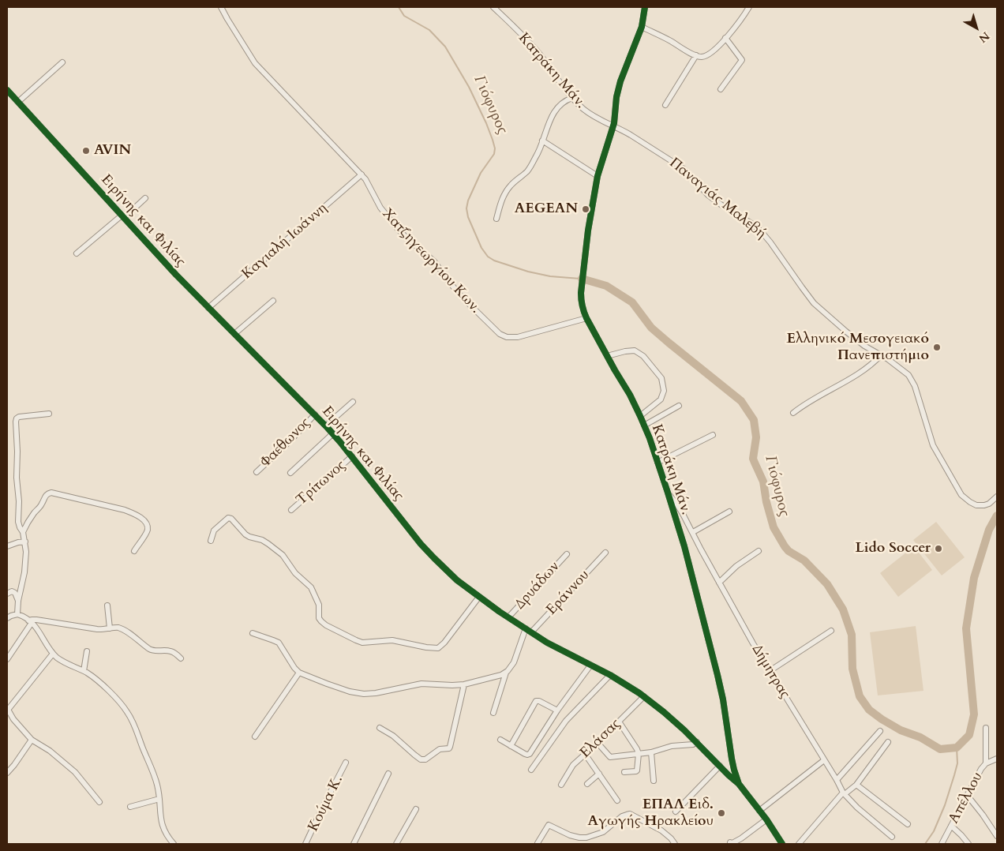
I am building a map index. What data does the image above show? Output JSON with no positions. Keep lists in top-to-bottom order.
{
  "streets": {
    "street": [
      "Κατράκη Μάν.",
      "Παναγιάς Μαλεβή",
      "Ειρήνης και Φιλίας",
      "Καγιαλή Ιωάννη",
      "Χατζηγεωργίου Κων.",
      "Φαέθωνος",
      "Τρίτωνος",
      "Δρυάδων",
      "Εράννου",
      "Δήμητρας",
      "Ελάσας",
      "Απέλλου",
      "Κούμα Κ."
    ]
  },
  "crossings": [
    ["Κατράκη Μάν.", "Παναγιάς Μαλεβή"],
    ["Κατράκη Μάν.", "Ειρήνης και Φιλίας"],
    ["Κατράκη Μάν.", "Χατζηγεωργίου Κων."],
    ["Κατράκη Μάν.", "Δήμητρας"],
    ["Ειρήνης και Φιλίας", "Καγιαλή Ιωάννη"],
    ["Ειρήνης και Φιλίας", "Φαέθωνος"],
    ["Ειρήνης και Φιλίας", "Τρίτωνος"],
    ["Ειρήνης και Φιλίας", "Δρυάδων"],
    ["Ειρήνης και Φιλίας", "Εράννου"],
    ["Ειρήνης και Φιλίας", "Ελάσας"],
    ["Καγιαλή Ιωάννη", "Χατζηγεωργίου Κων."]
  ],
  "water": ["Γιόφυρος"],
  "places": [
    "AVIN",
    "AEGEAN",
    "Ελληνικό Μεσογειακό Πανεπιστήμιο",
    "Lido Soccer",
    "ΕΠΑΛ Ειδ. Αγωγής Ηρακλείου"
  ],
  "north": "bottom right"
}
